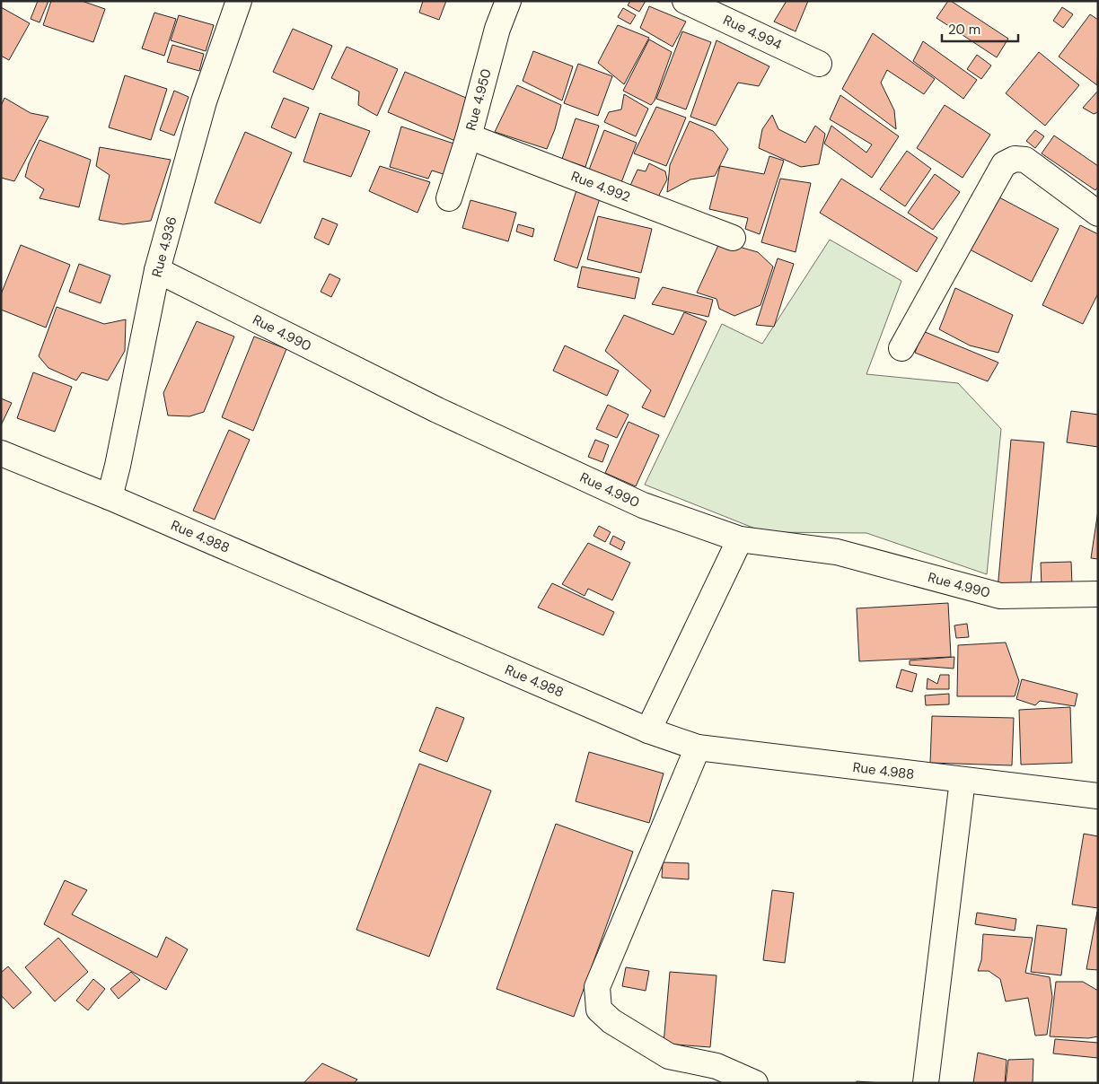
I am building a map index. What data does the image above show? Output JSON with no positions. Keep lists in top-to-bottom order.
{
  "streets": {
    "street": [
      "Rue 4.994",
      "Rue 4.950",
      "Rue 4.992",
      "Rue 4.936",
      "Rue 4.990",
      "Rue 4.988"
    ]
  },
  "crossings": [
    ["Rue 4.950", "Rue 4.992"],
    ["Rue 4.936", "Rue 4.990"],
    ["Rue 4.936", "Rue 4.988"]
  ],
  "scale_bar": "20 m"
}
